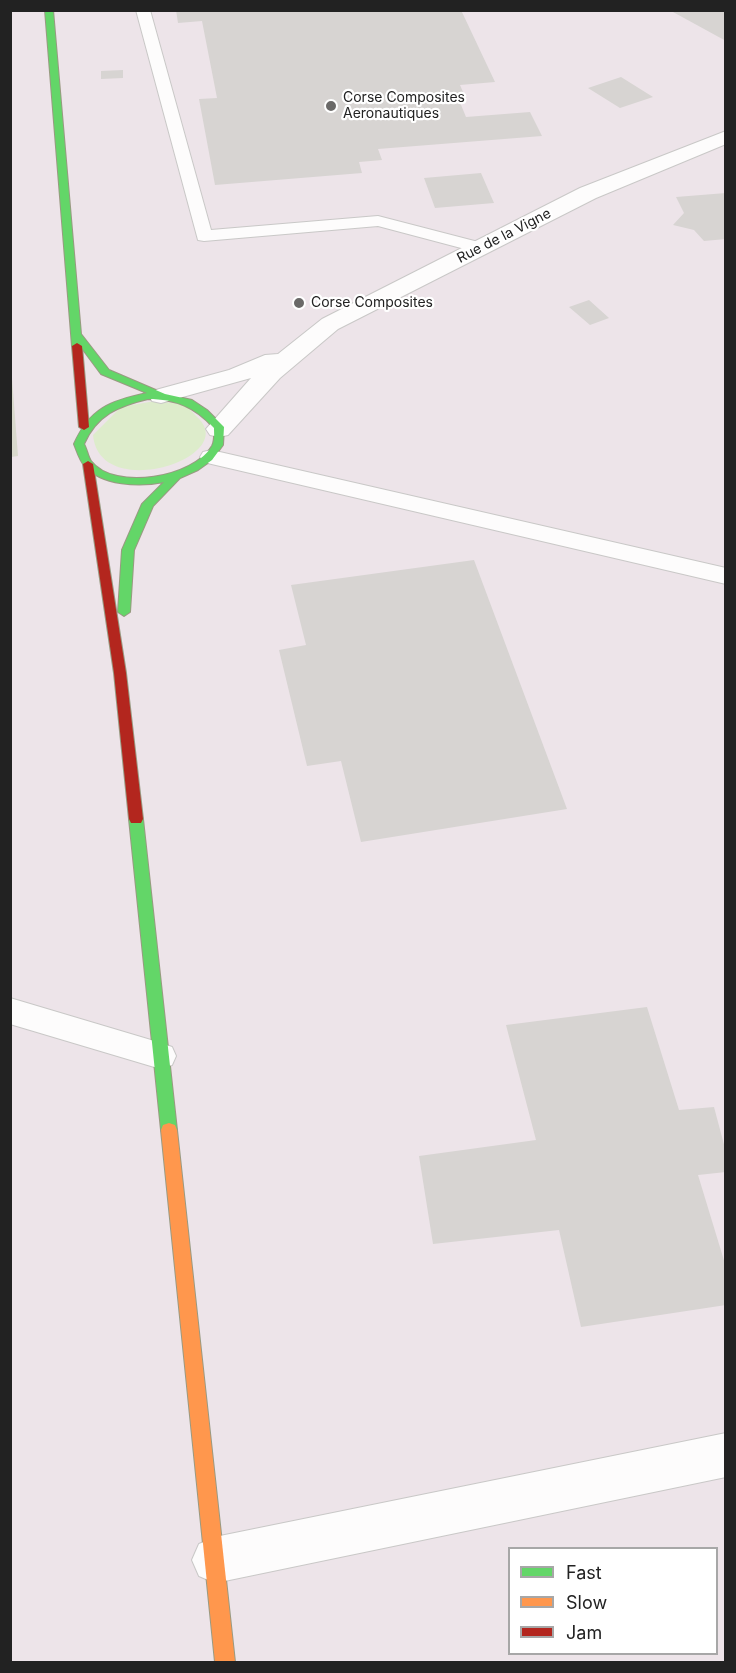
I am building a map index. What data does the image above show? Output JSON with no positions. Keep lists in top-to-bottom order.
{
  "streets": {
    "street": ["Rue de la Vigne"]
  },
  "places": ["Corse Composites Aeronautiques", "Corse Composites"],
  "legend": ["Fast", "Slow", "Jam"]
}
